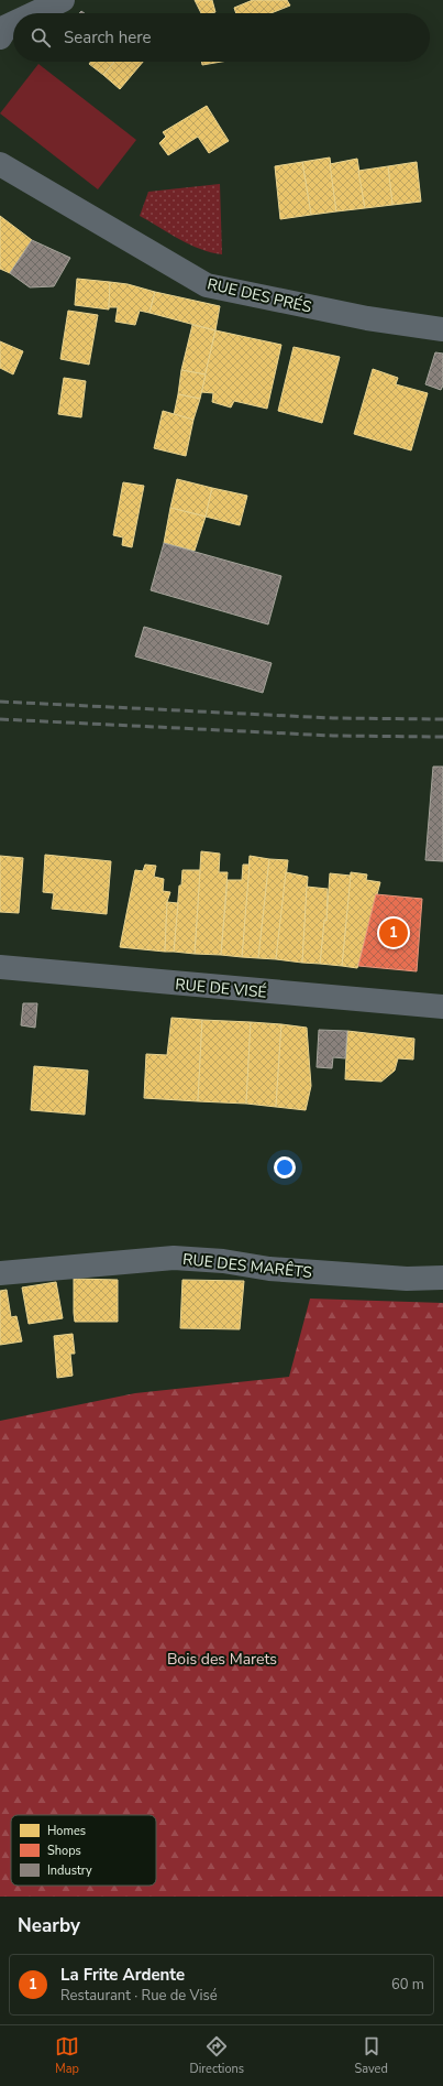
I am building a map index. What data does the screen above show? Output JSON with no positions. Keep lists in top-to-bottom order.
{
  "streets": {
    "street": ["RUE DES PRÉS", "RUE DE VISÉ", "RUE DES MARÊTS"]
  },
  "parks": ["Bois des Marets"],
  "legend": ["Homes", "Shops", "Industry"],
  "page": {
    "search": "Search here",
    "pins": "1",
    "heading": "Nearby",
    "list": [
      {
        "mark": "1",
        "name": "La Frite Ardente",
        "note": "Restaurant · Rue de Visé",
        "value": "60 m"
      }
    ],
    "nav": ["Map", "Directions", "Saved"]
  }
}
